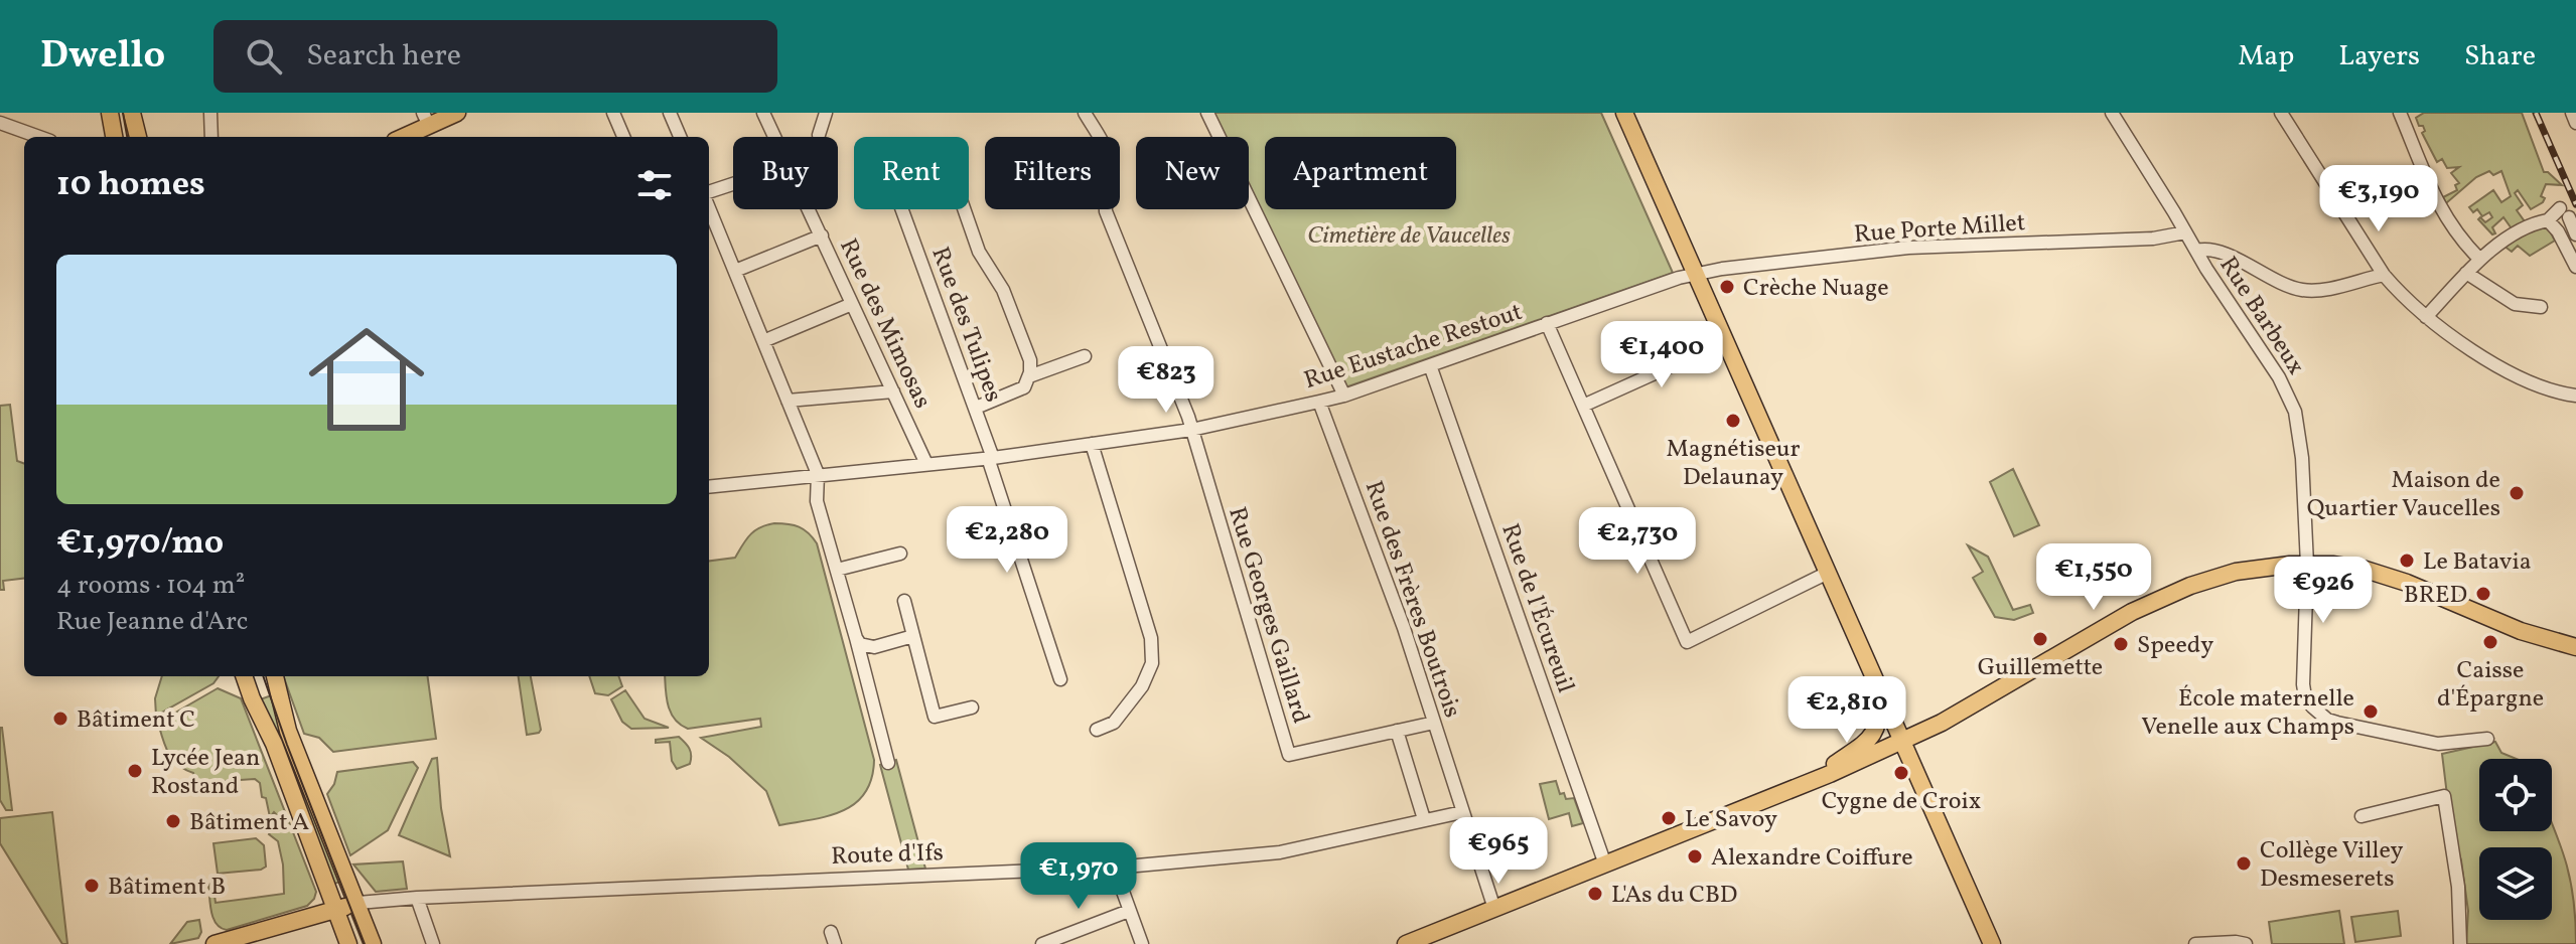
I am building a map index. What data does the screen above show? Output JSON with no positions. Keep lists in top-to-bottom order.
{
  "streets": {
    "main road": ["Route d'Ifs"],
    "street": [
      "Rue Porte Millet",
      "Rue Barbeux",
      "Rue des Mimosas",
      "Rue des Tulipes",
      "Rue Eustache Restout",
      "Rue des Frères Boutrois",
      "Rue de l'Écureuil",
      "Rue Georges Gaillard"
    ]
  },
  "crossings": [
    ["Rue Porte Millet", "Rue Barbeux"],
    ["Rue Porte Millet", "Rue Eustache Restout"],
    ["Rue des Mimosas", "Rue Eustache Restout"],
    ["Rue des Tulipes", "Rue Eustache Restout"],
    ["Rue Eustache Restout", "Rue des Frères Boutrois"],
    ["Rue Eustache Restout", "Rue de l'Écureuil"],
    ["Rue Eustache Restout", "Rue Georges Gaillard"],
    ["Rue des Frères Boutrois", "Rue Georges Gaillard"],
    ["Rue des Frères Boutrois", "Route d'Ifs"]
  ],
  "parks": ["Cimetière de Vaucelles"],
  "places": [
    "Crèche Nuage",
    "Magnétiseur Delaunay",
    "Maison de Quartier Vaucelles",
    "Le Batavia",
    "BRED",
    "Guillemette",
    "Caisse d'Épargne",
    "Speedy",
    "École maternelle Venelle aux Champs",
    "Bâtiment C",
    "Lycée Jean Rostand",
    "Cygne de Croix",
    "Le Savoy",
    "Bâtiment A",
    "Alexandre Coiffure",
    "Collège Villey Desmeserets",
    "Bâtiment B",
    "L'As du CBD"
  ],
  "page": {
    "header": "Dwello",
    "search": "Search here",
    "nav": ["Map", "Layers", "Share"],
    "chip": [
      "Buy",
      "Rent",
      "Filters",
      "New",
      "Apartment"
    ],
    "heading": "10 homes",
    "price": [
      "€3,190",
      "€1,400",
      "€823",
      "€2,280",
      "€2,730",
      "€1,550",
      "€926",
      "€2,810",
      "€965",
      "€1,970"
    ],
    "list": [
      {
        "name": "€1,970/mo",
        "note": "4 rooms · 104 m² · Rue Jeanne d'Arc"
      }
    ]
  }
}
